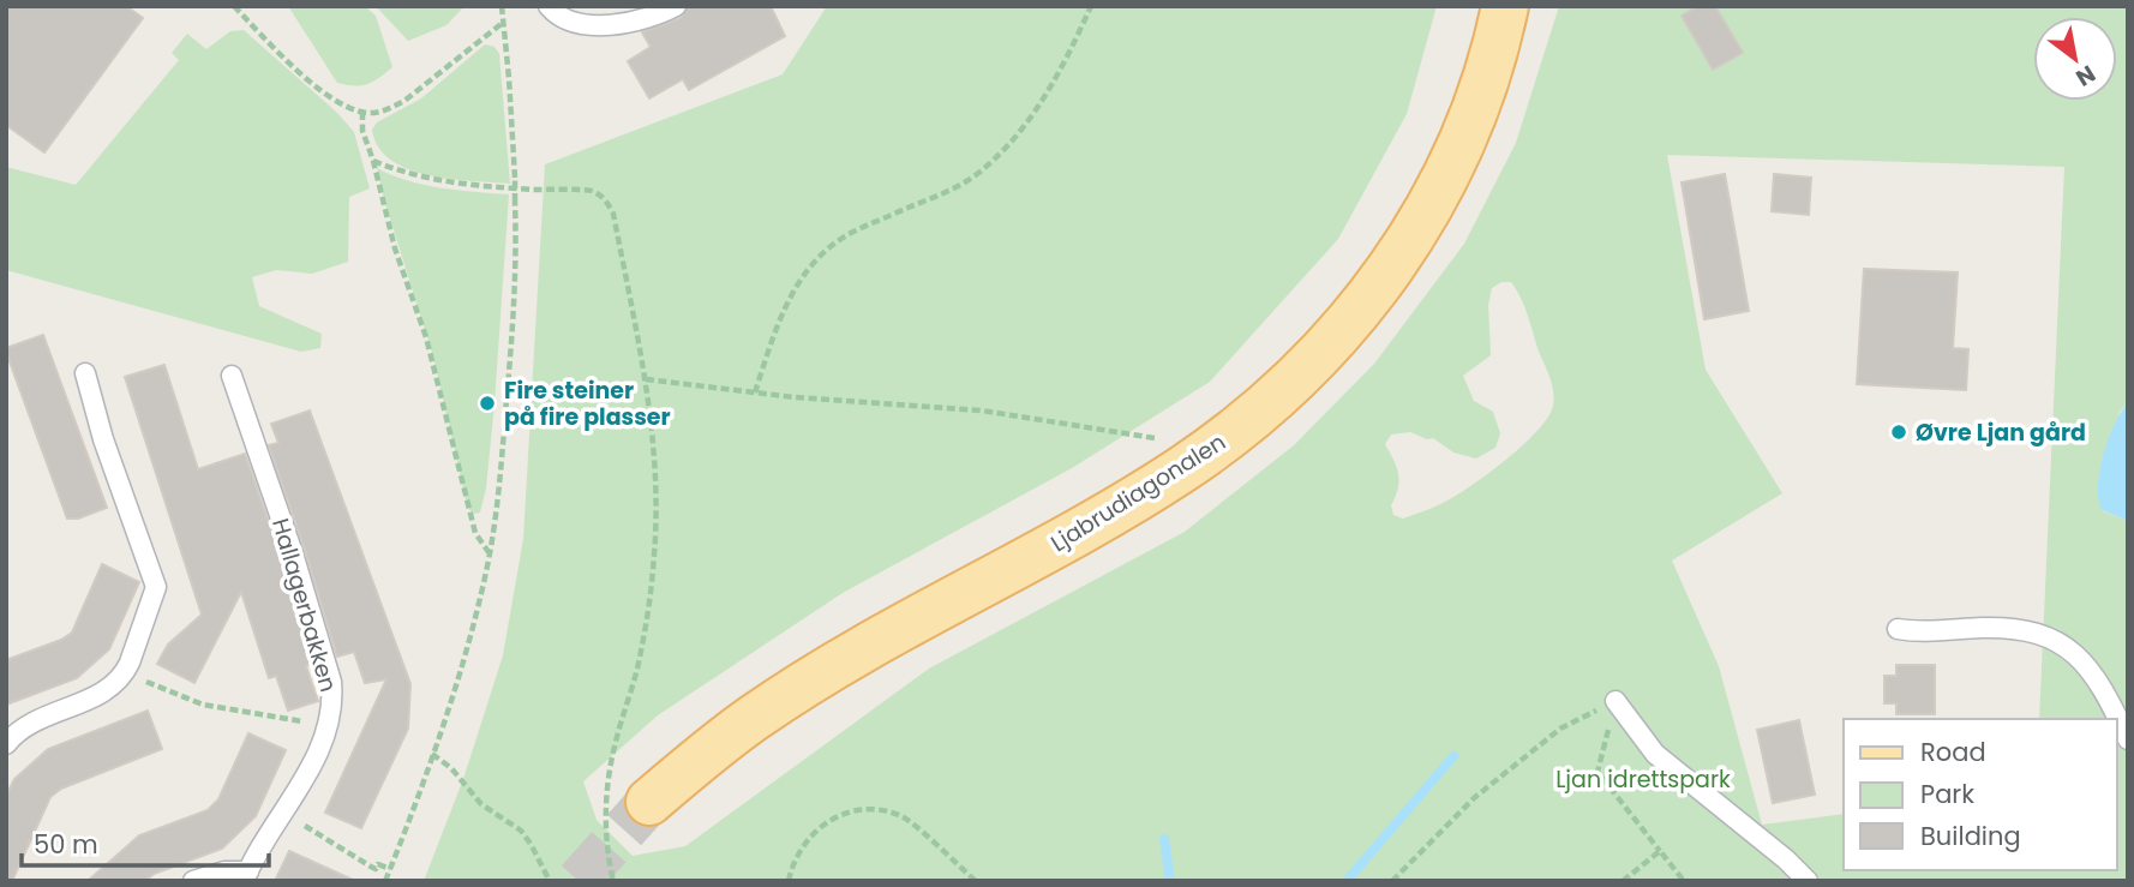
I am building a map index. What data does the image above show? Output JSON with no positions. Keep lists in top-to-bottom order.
{
  "streets": {
    "main road": ["Ljabrudiagonalen"],
    "lane": ["Hallagerbakken"]
  },
  "parks": ["Ljan idrettspark"],
  "places": ["Fire steiner på fire plasser", "Øvre Ljan gård"],
  "legend": ["Road", "Park", "Building"],
  "scale_bar": "50 m",
  "north": "bottom right"
}
